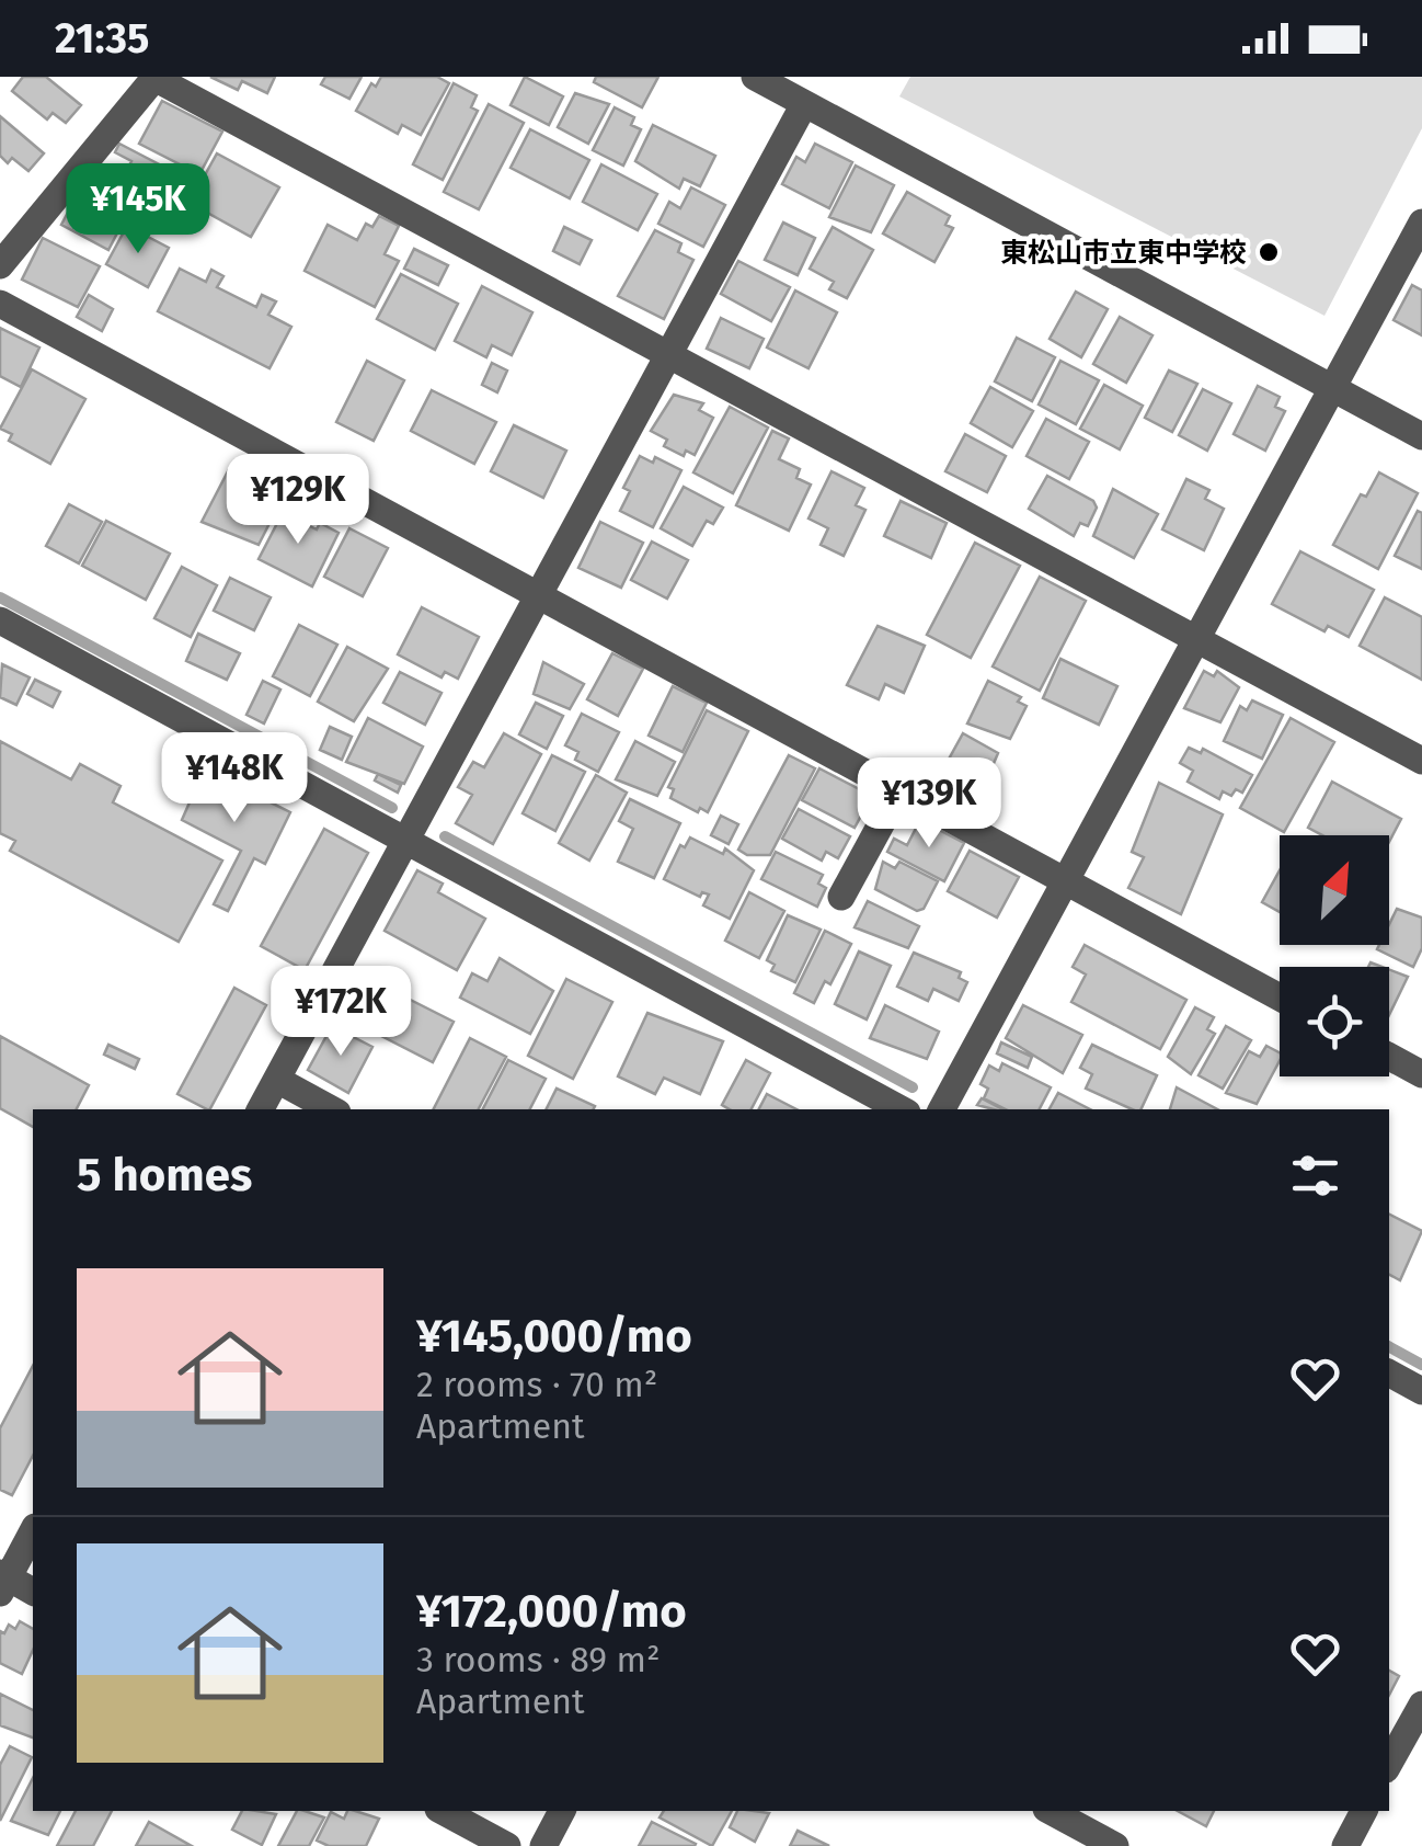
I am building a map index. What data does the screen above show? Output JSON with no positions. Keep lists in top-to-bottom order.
{
  "places": ["東松山市立東中学校"],
  "north": "top right",
  "page": {
    "status": "21:35",
    "price": [
      "¥145K",
      "¥129K",
      "¥148K",
      "¥139K",
      "¥172K"
    ],
    "heading": "5 homes",
    "list": [
      {
        "name": "¥145,000/mo",
        "note": "2 rooms · 70 m² · Apartment"
      },
      {
        "name": "¥172,000/mo",
        "note": "3 rooms · 89 m² · Apartment"
      }
    ]
  }
}
